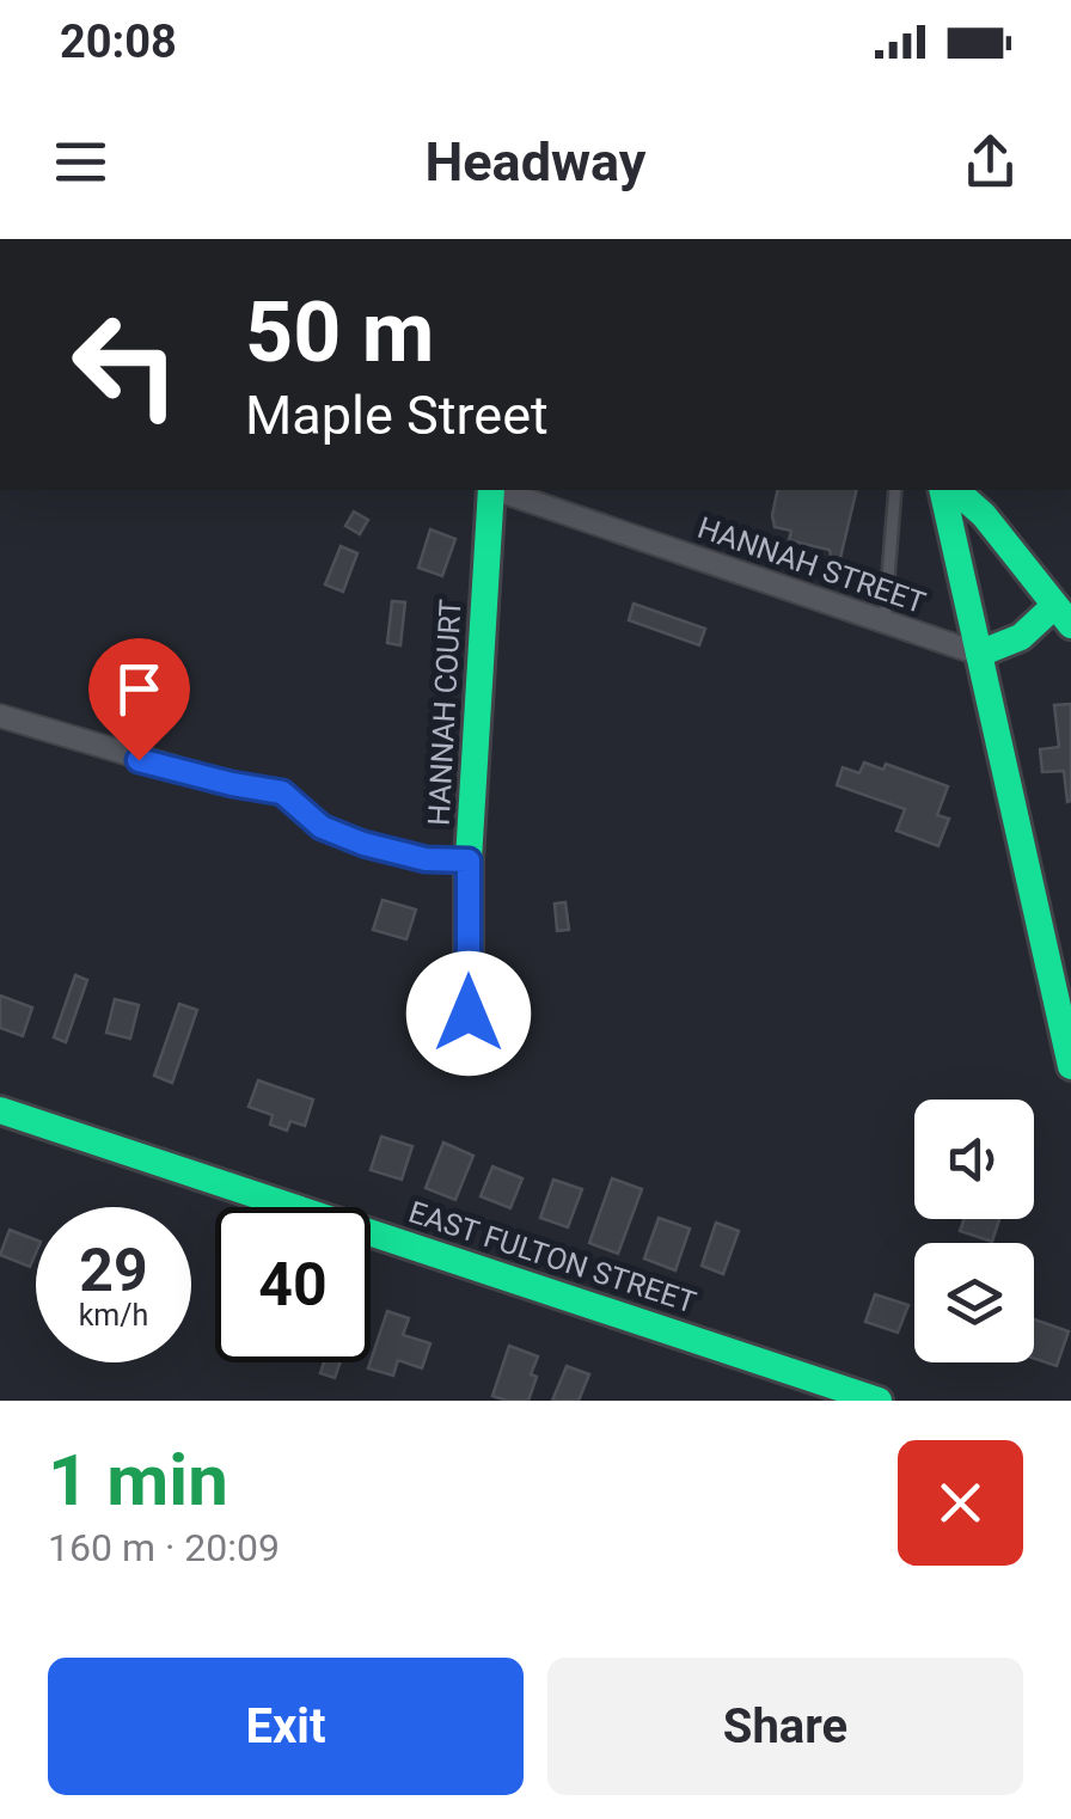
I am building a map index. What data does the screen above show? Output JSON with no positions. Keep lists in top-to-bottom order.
{
  "streets": {
    "street": ["HANNAH STREET", "HANNAH COURT", "EAST FULTON STREET"]
  },
  "page": {
    "status": "20:08",
    "header": "Headway",
    "turn": ["50 m", "Maple Street"],
    "speed": "29 km/h",
    "limit": "40",
    "heading": ["1 min", "160 m · 20:09"],
    "buttons": ["Exit", "Share"]
  }
}
